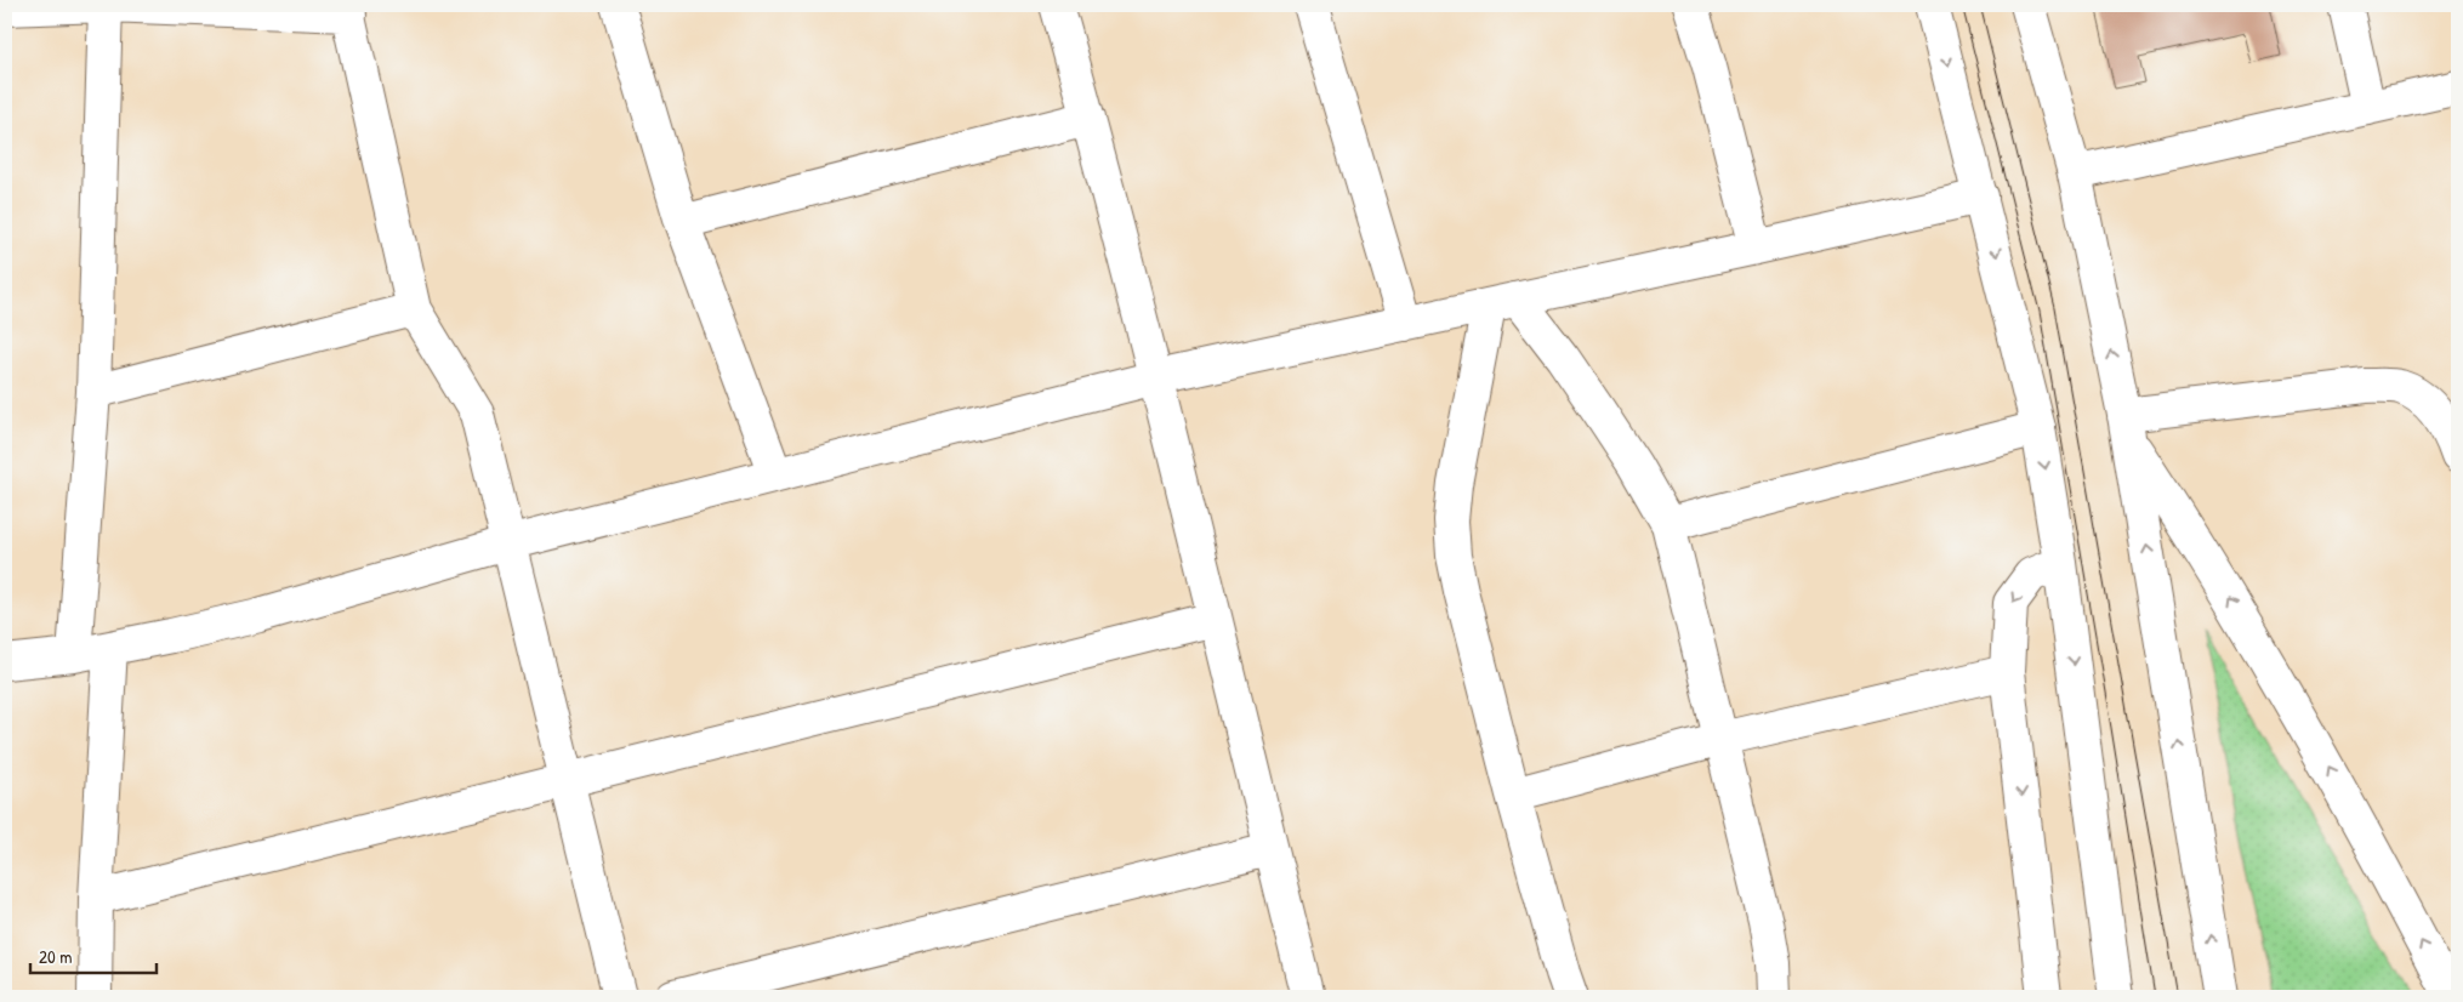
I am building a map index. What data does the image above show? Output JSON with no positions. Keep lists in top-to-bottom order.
{
  "scale_bar": "20 m"
}
